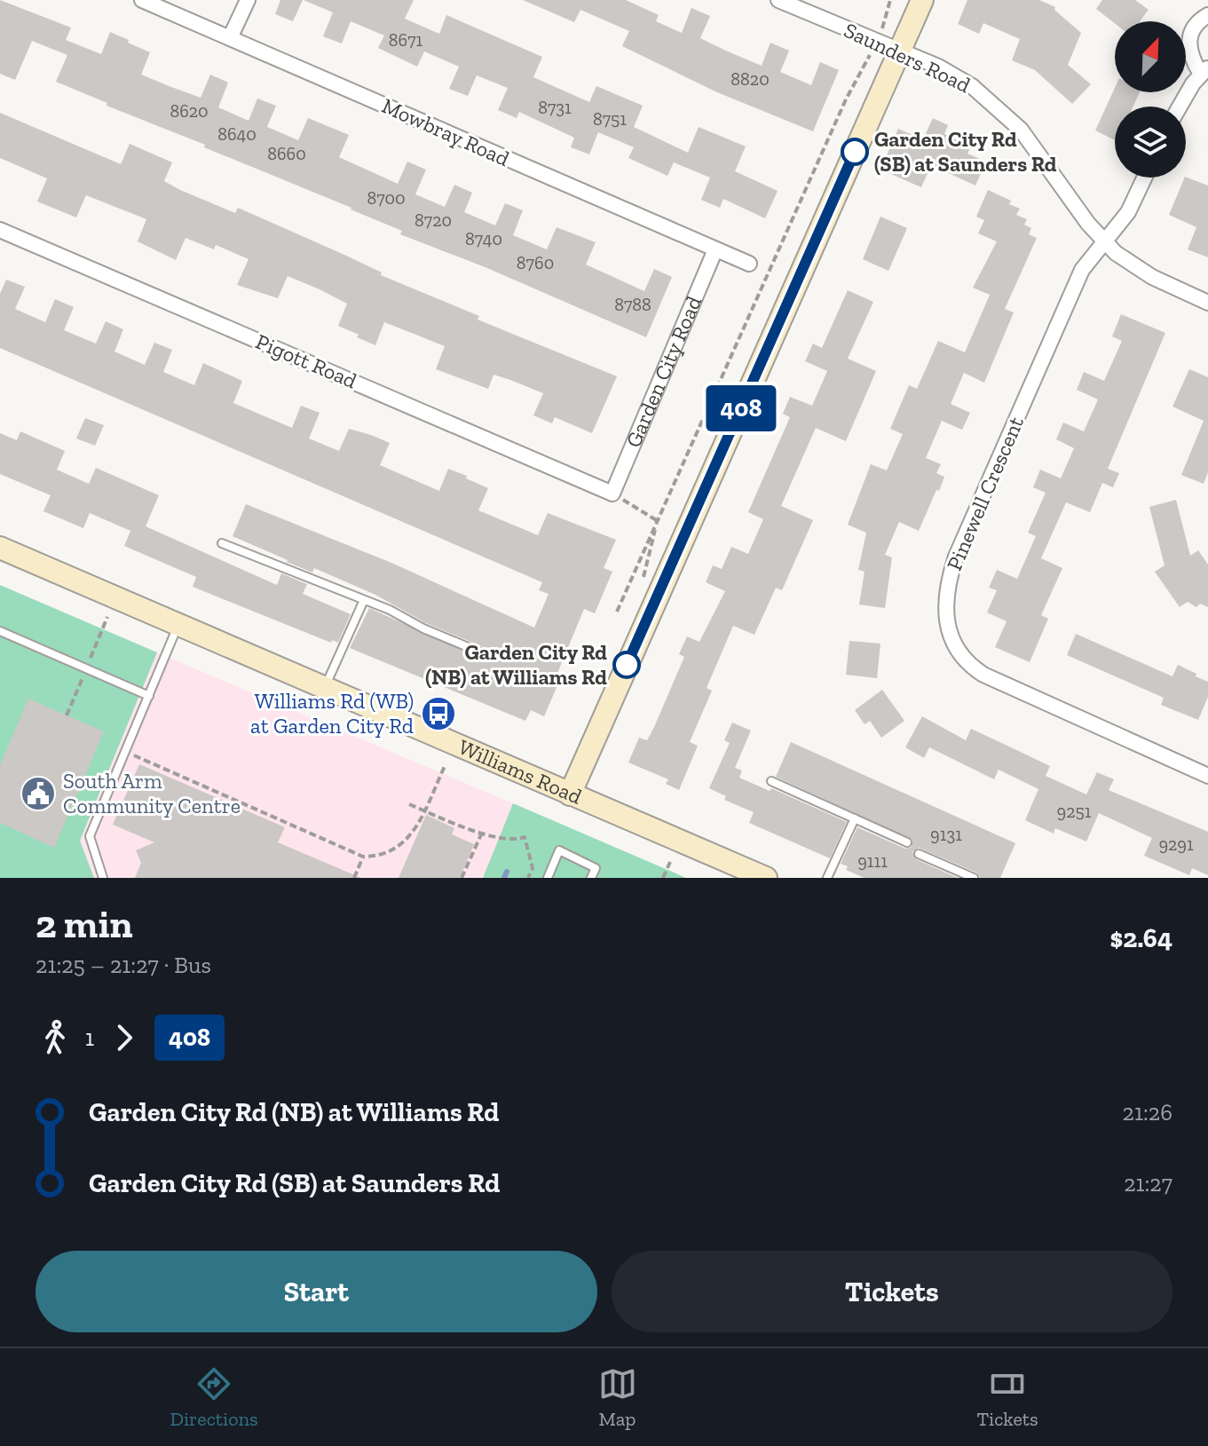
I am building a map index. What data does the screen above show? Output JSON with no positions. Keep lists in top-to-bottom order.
{
  "streets": {
    "street": [
      "Saunders Road",
      "Mowbray Road",
      "Pigott Road",
      "Garden City Road",
      "Pinewell Crescent",
      "Williams Road"
    ]
  },
  "crossings": [
    ["Saunders Road", "Pinewell Crescent"],
    ["Mowbray Road", "Garden City Road"],
    ["Pigott Road", "Garden City Road"]
  ],
  "places": {
    "other": ["Garden City Rd (SB) at Saunders Rd", "Garden City Rd (NB) at Williams Rd"],
    "bus stop": ["Williams Rd (WB) at Garden City Rd"],
    "public building": ["South Arm Community Centre"]
  },
  "lines": ["bus line 408"],
  "house_numbers": [
    "8671",
    "8820",
    "8731",
    "8620",
    "8751",
    "8640",
    "8660",
    "8700",
    "8720",
    "8740",
    "8760",
    "8788",
    "9251",
    "9131",
    "9291",
    "9111"
  ],
  "north": "top right",
  "page": {
    "on_map": "408",
    "heading": ["2 min", "21:25 – 21:27 · Bus", "$2.64"],
    "legs": ["1", "408"],
    "list": [
      {
        "name": "Garden City Rd (NB) at Williams Rd",
        "value": "21:26"
      },
      {
        "name": "Garden City Rd (SB) at Saunders Rd",
        "value": "21:27"
      }
    ],
    "buttons": ["Start", "Tickets"],
    "tabs": ["Directions", "Map", "Tickets"]
  }
}
